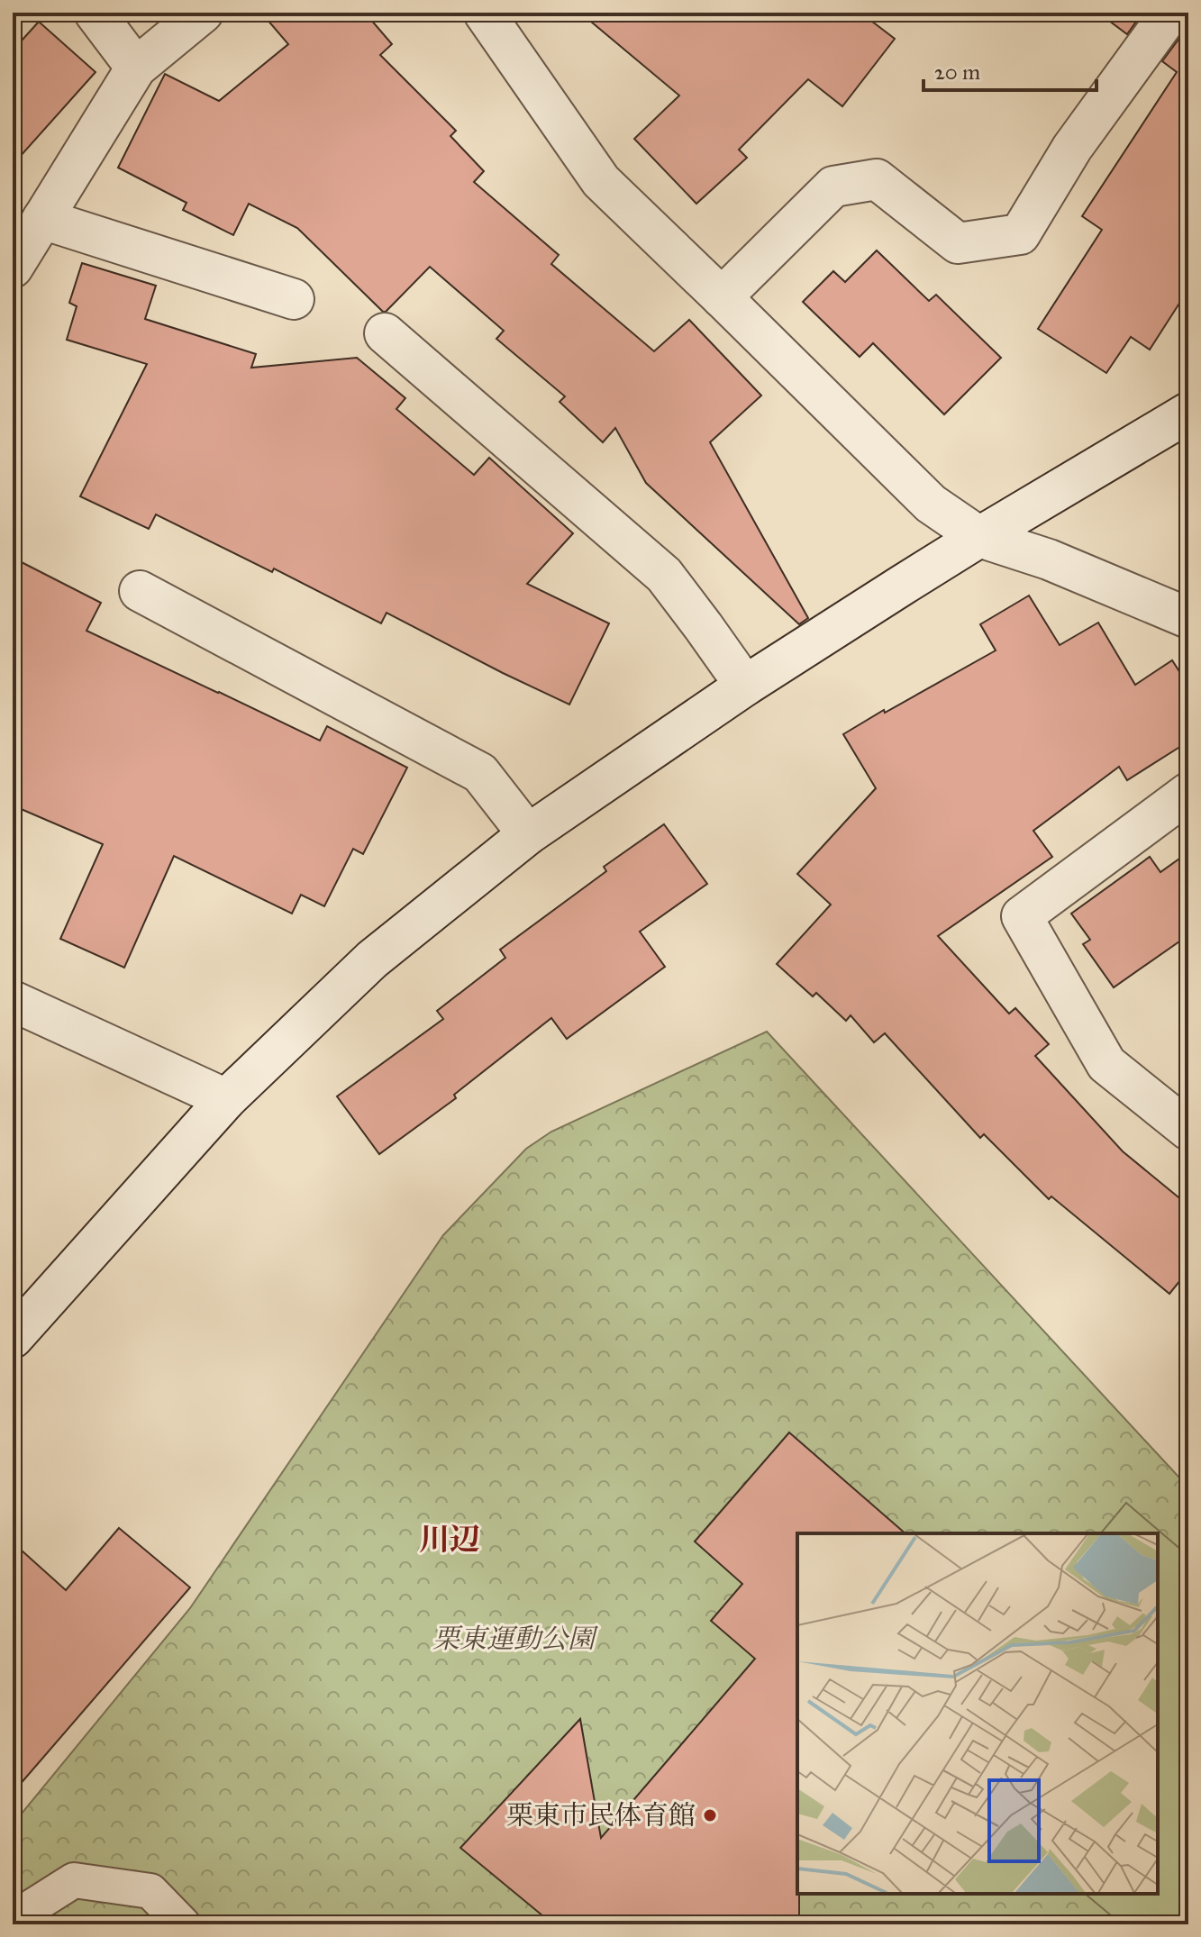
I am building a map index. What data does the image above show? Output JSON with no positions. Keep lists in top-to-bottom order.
{
  "districts": ["川辺"],
  "parks": ["栗東運動公園"],
  "places": ["栗東市民体育館"],
  "scale_bar": "20 m"
}
